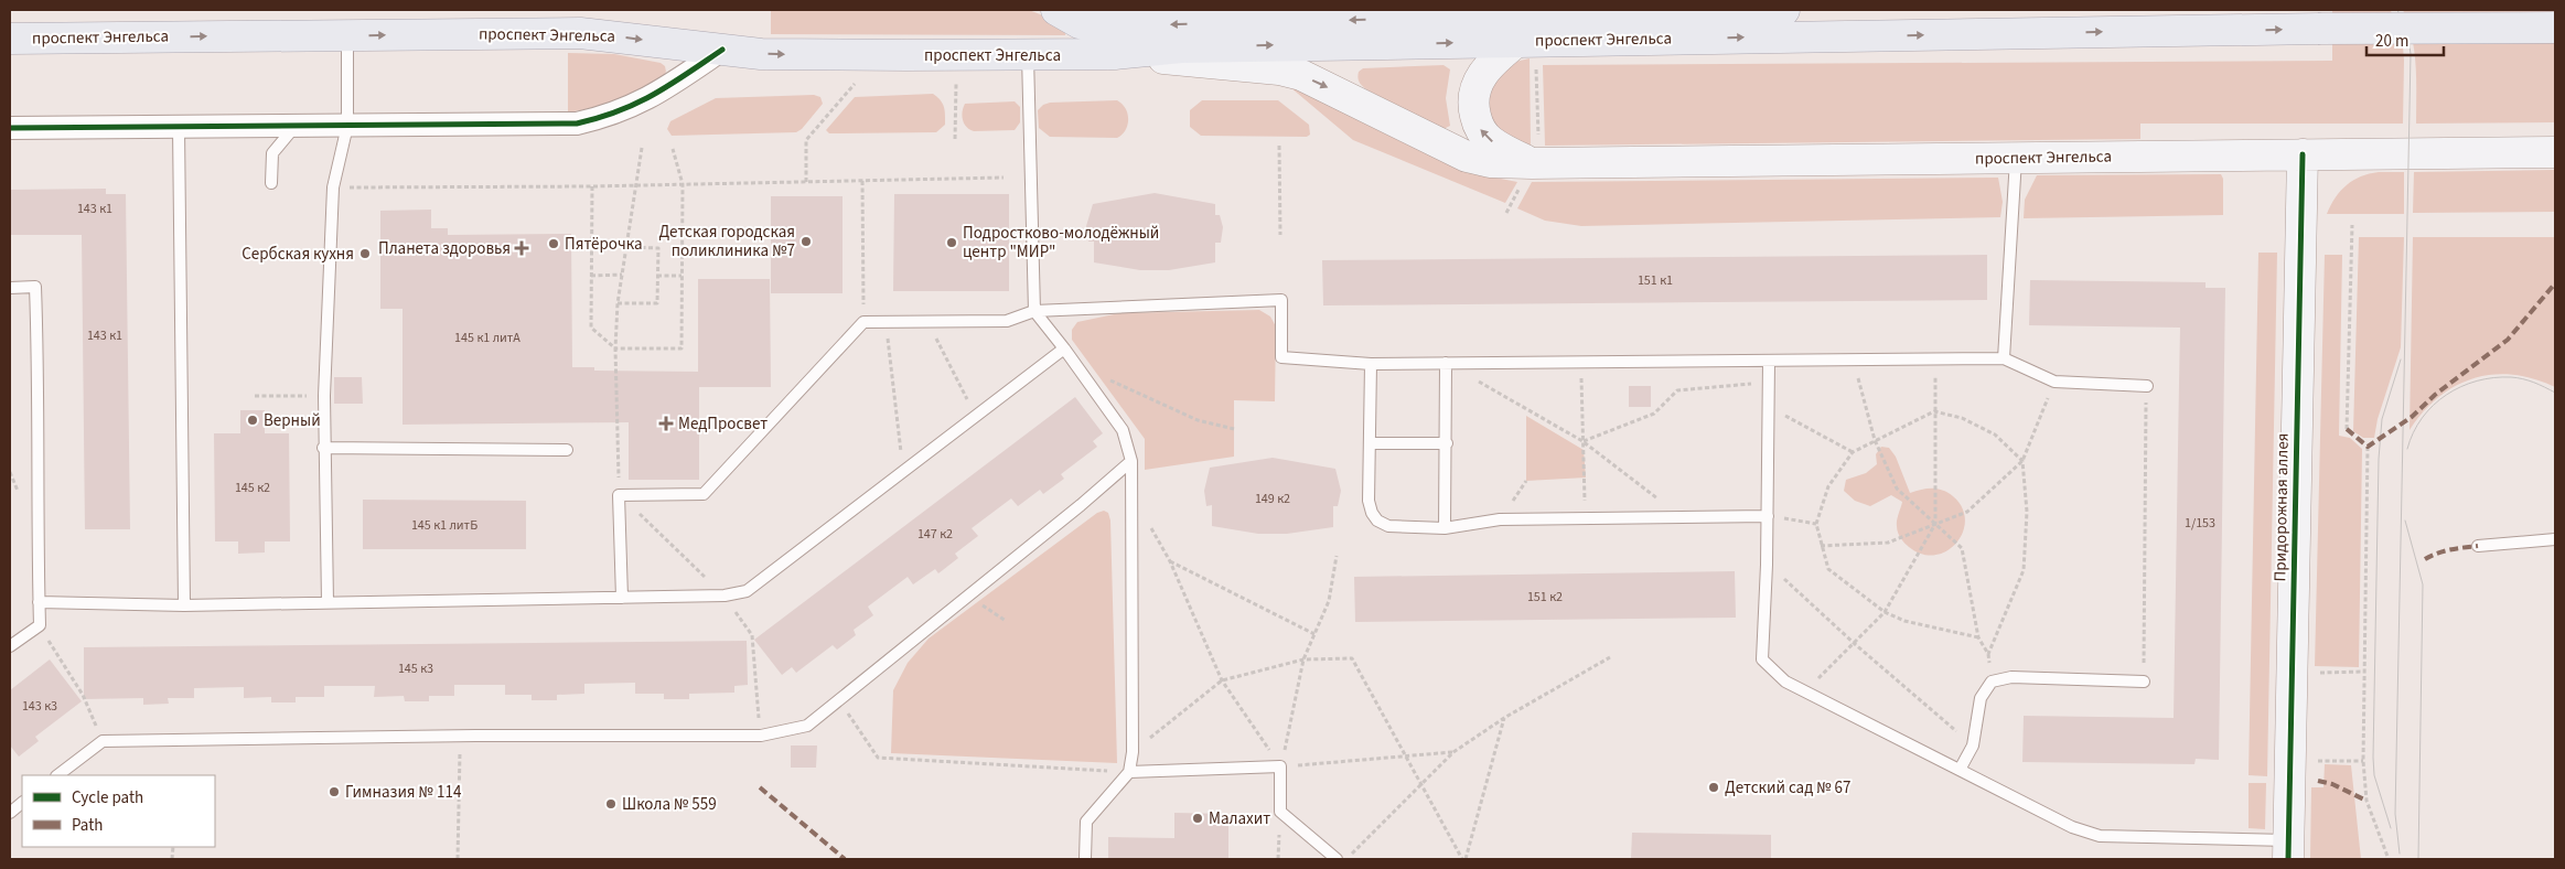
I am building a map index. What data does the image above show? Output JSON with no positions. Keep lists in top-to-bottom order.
{
  "streets": {
    "main road": ["проспект Энгельса", "Придорожная аллея"]
  },
  "crossings": [
    ["проспект Энгельса", "Придорожная аллея"]
  ],
  "places": {
    "other": [
      "Детская городская поликлиника №7",
      "Подростково-молодёжный центр \"МИР\"",
      "Пятёрочка",
      "Сербская кухня",
      "Верный",
      "Детский сад № 67",
      "Гимназия № 114",
      "Школа № 559",
      "Малахит"
    ],
    "health": ["Планета здоровья", "МедПросвет"]
  },
  "house_numbers": [
    "143 к1",
    "151 к1",
    "143 к1",
    "145 к1 литА",
    "145 к2",
    "149 к2",
    "1/153",
    "145 к1 литБ",
    "147 к2",
    "151 к2",
    "145 к3",
    "143 к3"
  ],
  "legend": ["Cycle path", "Path"],
  "scale_bar": "20 m"
}
